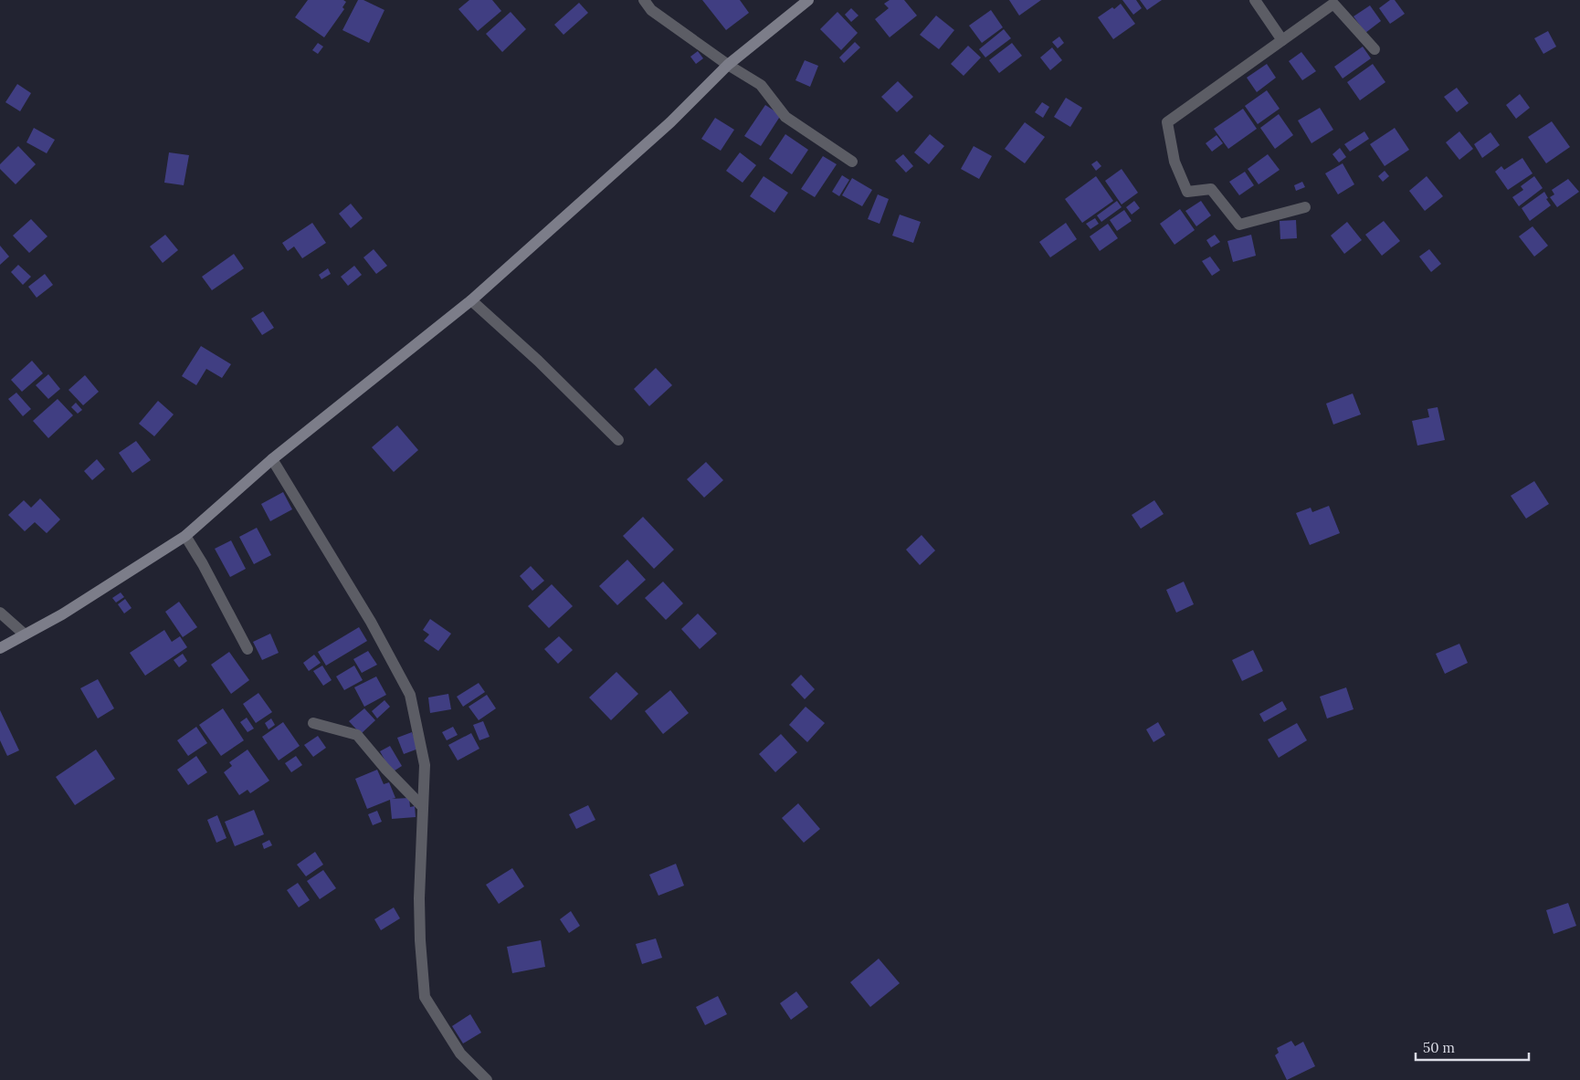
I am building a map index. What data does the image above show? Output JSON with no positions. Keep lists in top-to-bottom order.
{
  "scale_bar": "50 m"
}
